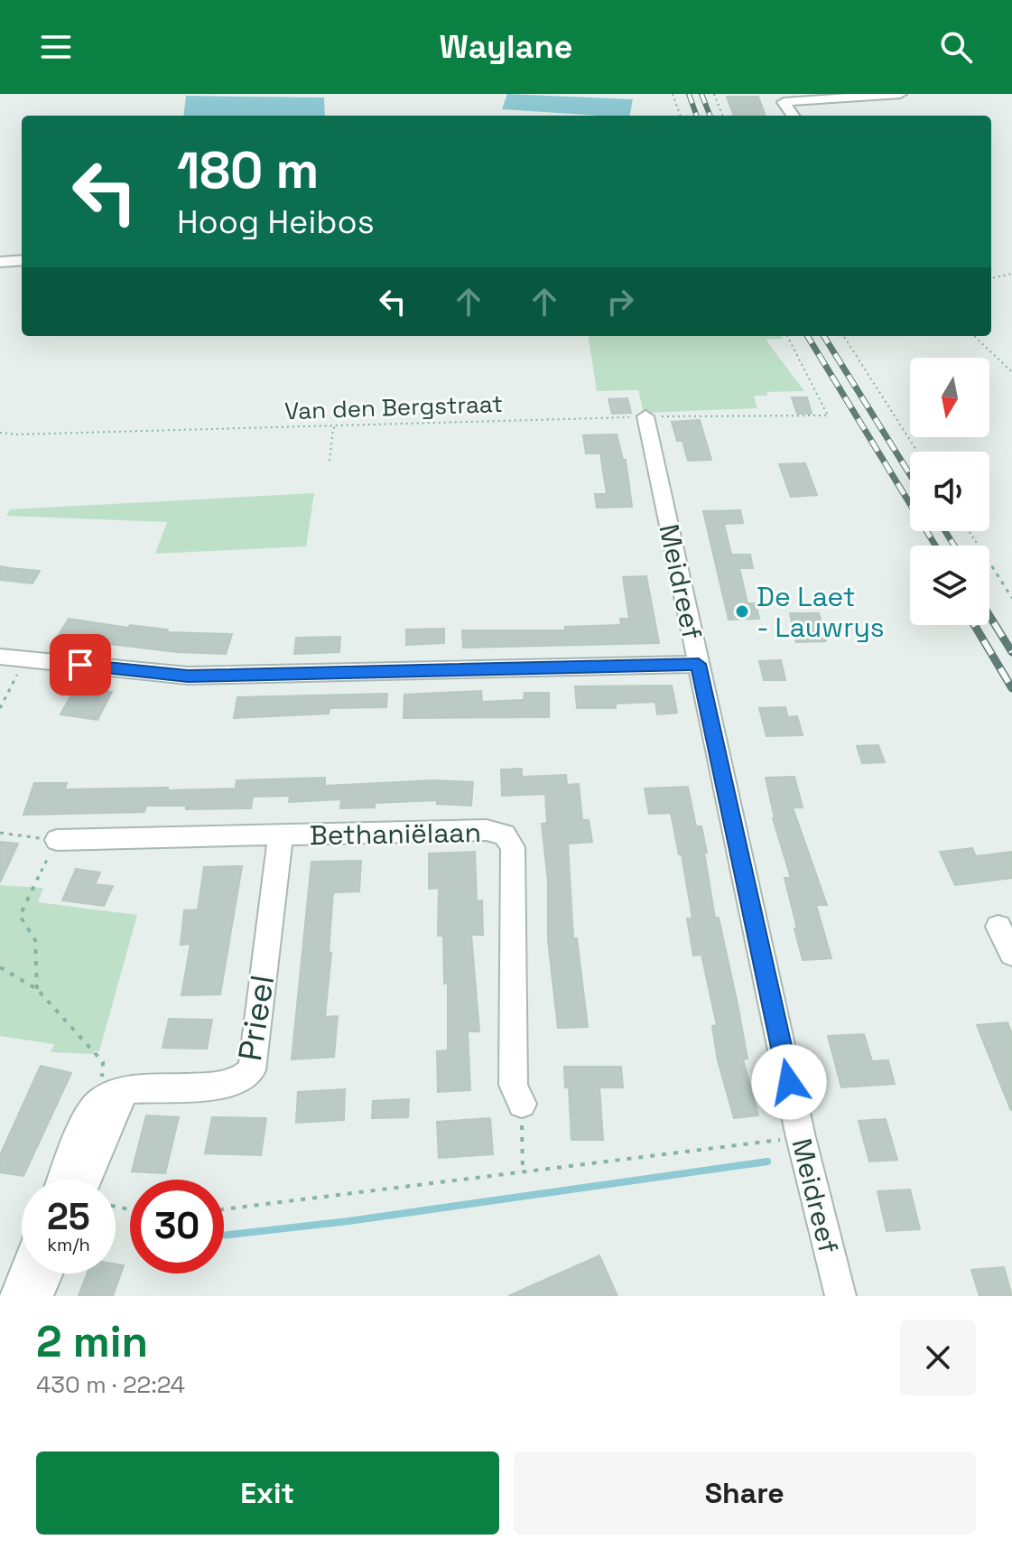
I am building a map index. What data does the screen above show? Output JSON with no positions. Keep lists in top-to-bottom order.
{
  "streets": {
    "street": ["Meidreef", "Bethaniëlaan", "Prieel"],
    "path": ["Van den Bergstraat"]
  },
  "crossings": [
    ["Van den Bergstraat", "Meidreef"],
    ["Bethaniëlaan", "Prieel"]
  ],
  "places": ["De Laet - Lauwrys"],
  "north": "bottom",
  "page": {
    "header": "Waylane",
    "turn": ["180 m", "Hoog Heibos"],
    "speed": "25 km/h",
    "limit": "30",
    "heading": ["2 min", "430 m · 22:24"],
    "buttons": ["Exit", "Share"]
  }
}
